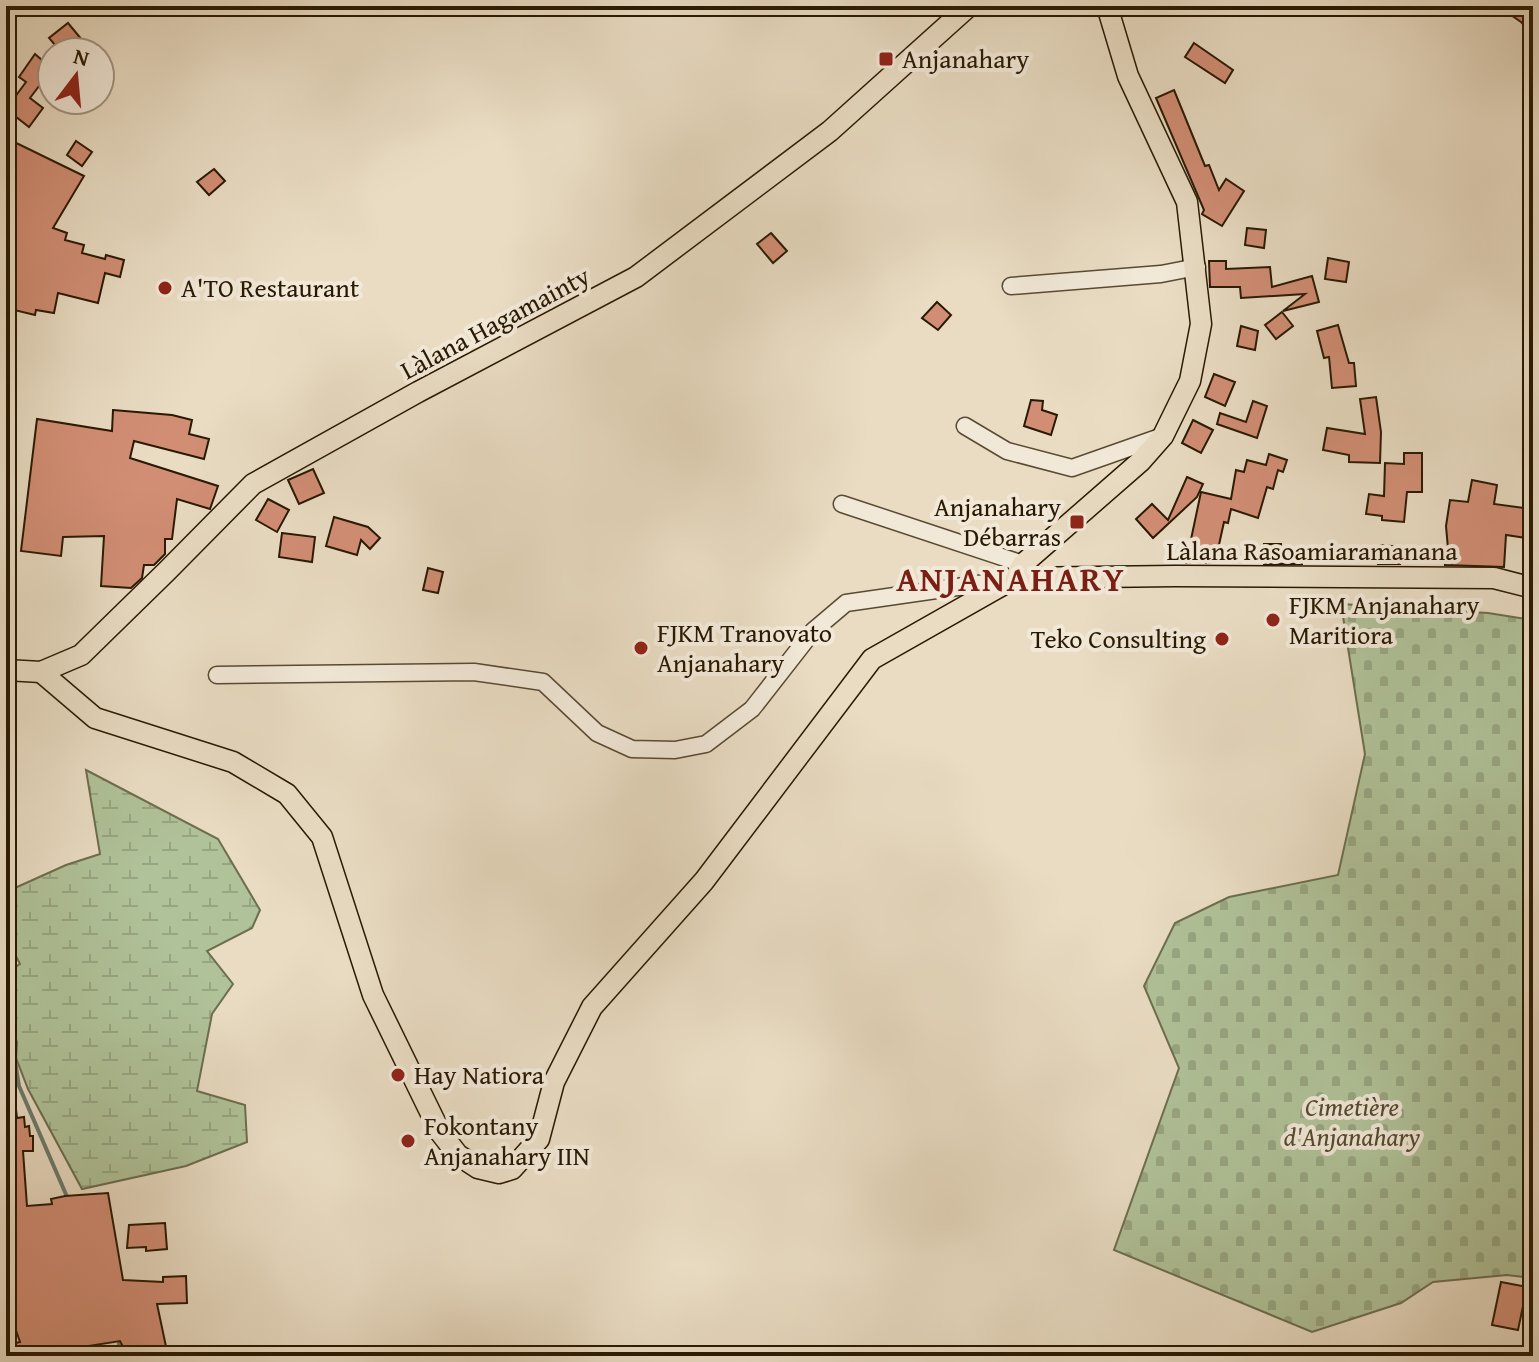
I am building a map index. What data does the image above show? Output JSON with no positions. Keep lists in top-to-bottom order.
{
  "streets": {
    "main road": ["Làlana Hagamainty", "Làlana Rasoamiaramanana"]
  },
  "districts": ["ANJANAHARY"],
  "parks": ["Cimetière d'Anjanahary"],
  "places": {
    "transit": ["Anjanahary", "Anjanahary Débarras"],
    "other": [
      "A'TO Restaurant",
      "FJKM Anjanahary Maritiora",
      "Teko Consulting",
      "FJKM Tranovato Anjanahary",
      "Hay Natiora",
      "Fokontany Anjanahary IIN"
    ]
  },
  "north": "top"
}
